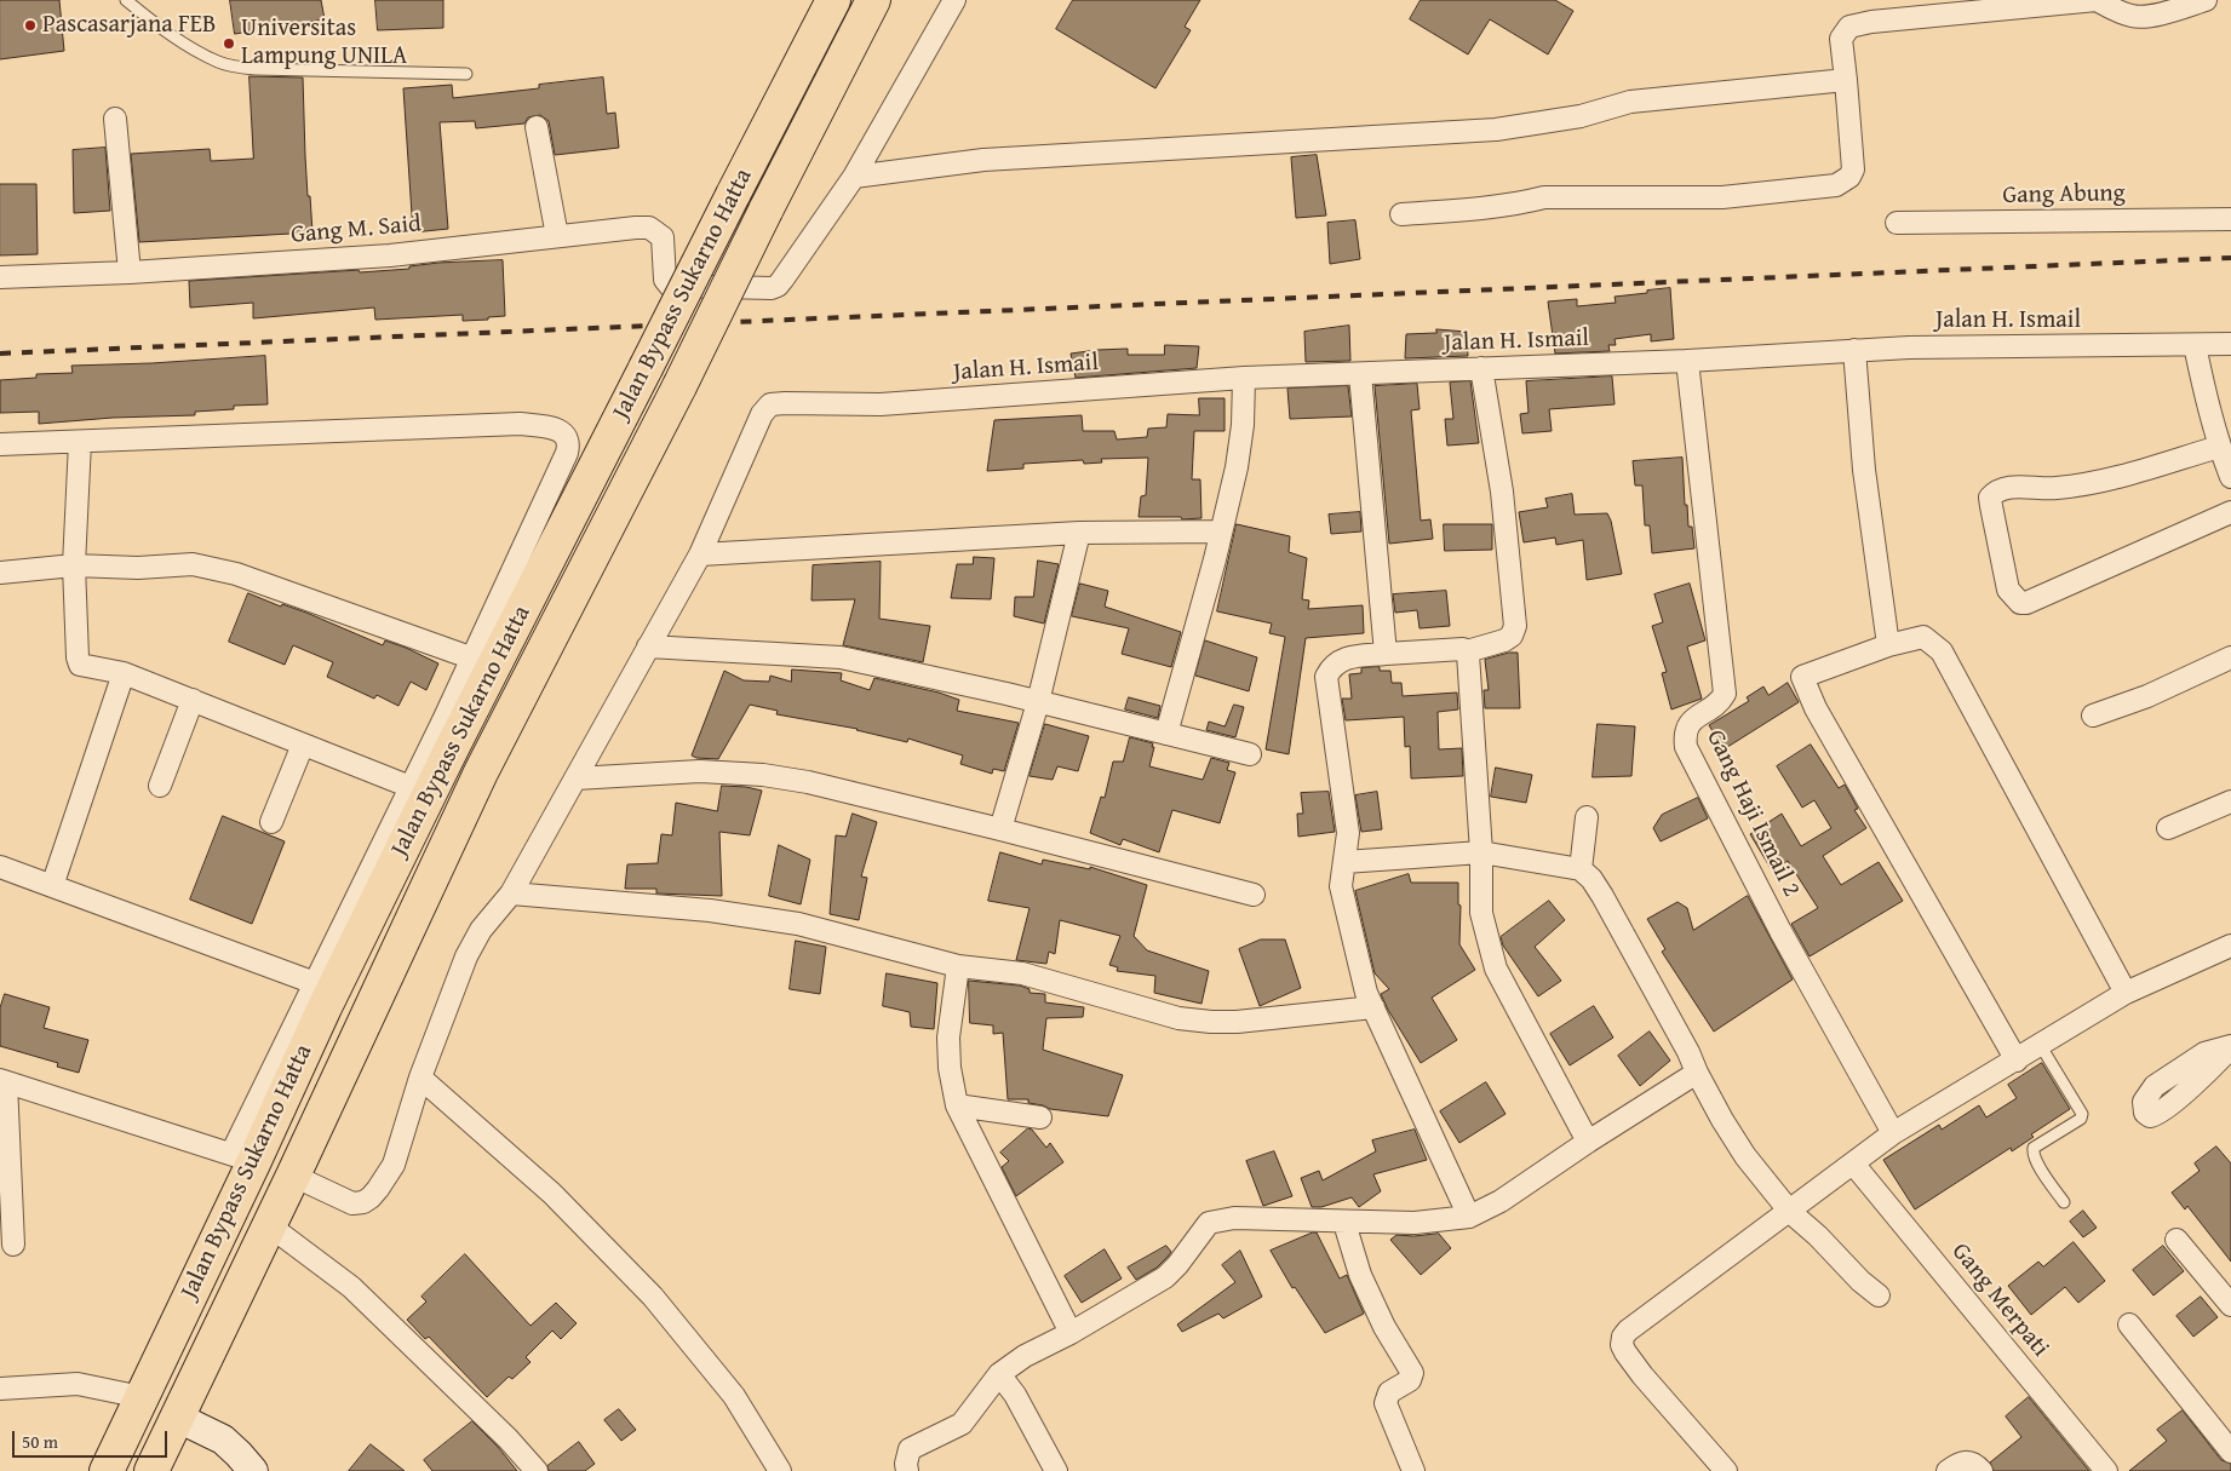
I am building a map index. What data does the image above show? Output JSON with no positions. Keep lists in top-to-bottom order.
{
  "streets": {
    "highway": ["Jalan Bypass Sukarno Hatta"],
    "street": [
      "Gang Abung",
      "Gang M. Said",
      "Jalan H. Ismail",
      "Gang Haji Ismail 2",
      "Gang Merpati"
    ]
  },
  "crossings": [
    ["Jalan Bypass Sukarno Hatta", "Jalan H. Ismail"],
    ["Jalan H. Ismail", "Gang Haji Ismail 2"]
  ],
  "places": ["Pascasarjana FEB", "Universitas Lampung UNILA"],
  "scale_bar": "50 m"
}
